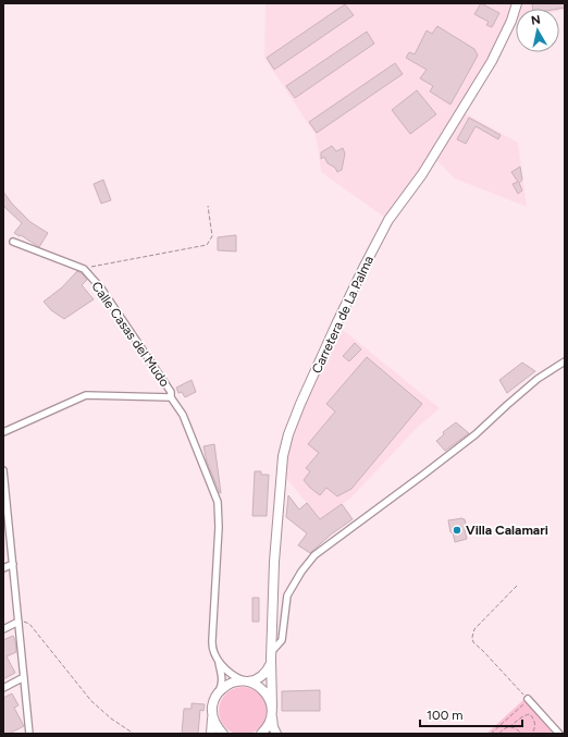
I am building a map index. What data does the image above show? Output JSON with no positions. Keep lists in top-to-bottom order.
{
  "streets": {
    "main road": ["Carretera de La Palma"],
    "street": ["Calle Casas del Mudo"]
  },
  "places": ["Villa Calamari"],
  "scale_bar": "100 m",
  "north": "top"
}
